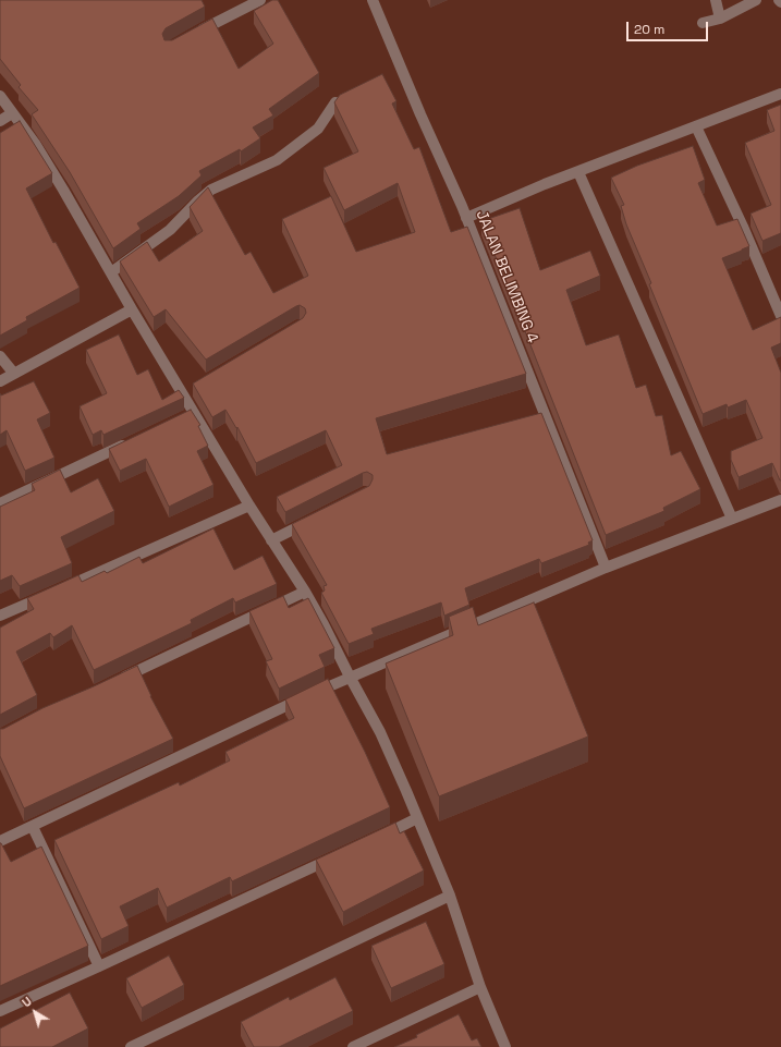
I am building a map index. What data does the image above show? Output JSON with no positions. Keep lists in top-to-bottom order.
{
  "streets": {
    "street": ["JALAN BELIMBING 4"]
  },
  "scale_bar": "20 m",
  "north": "top left"
}
